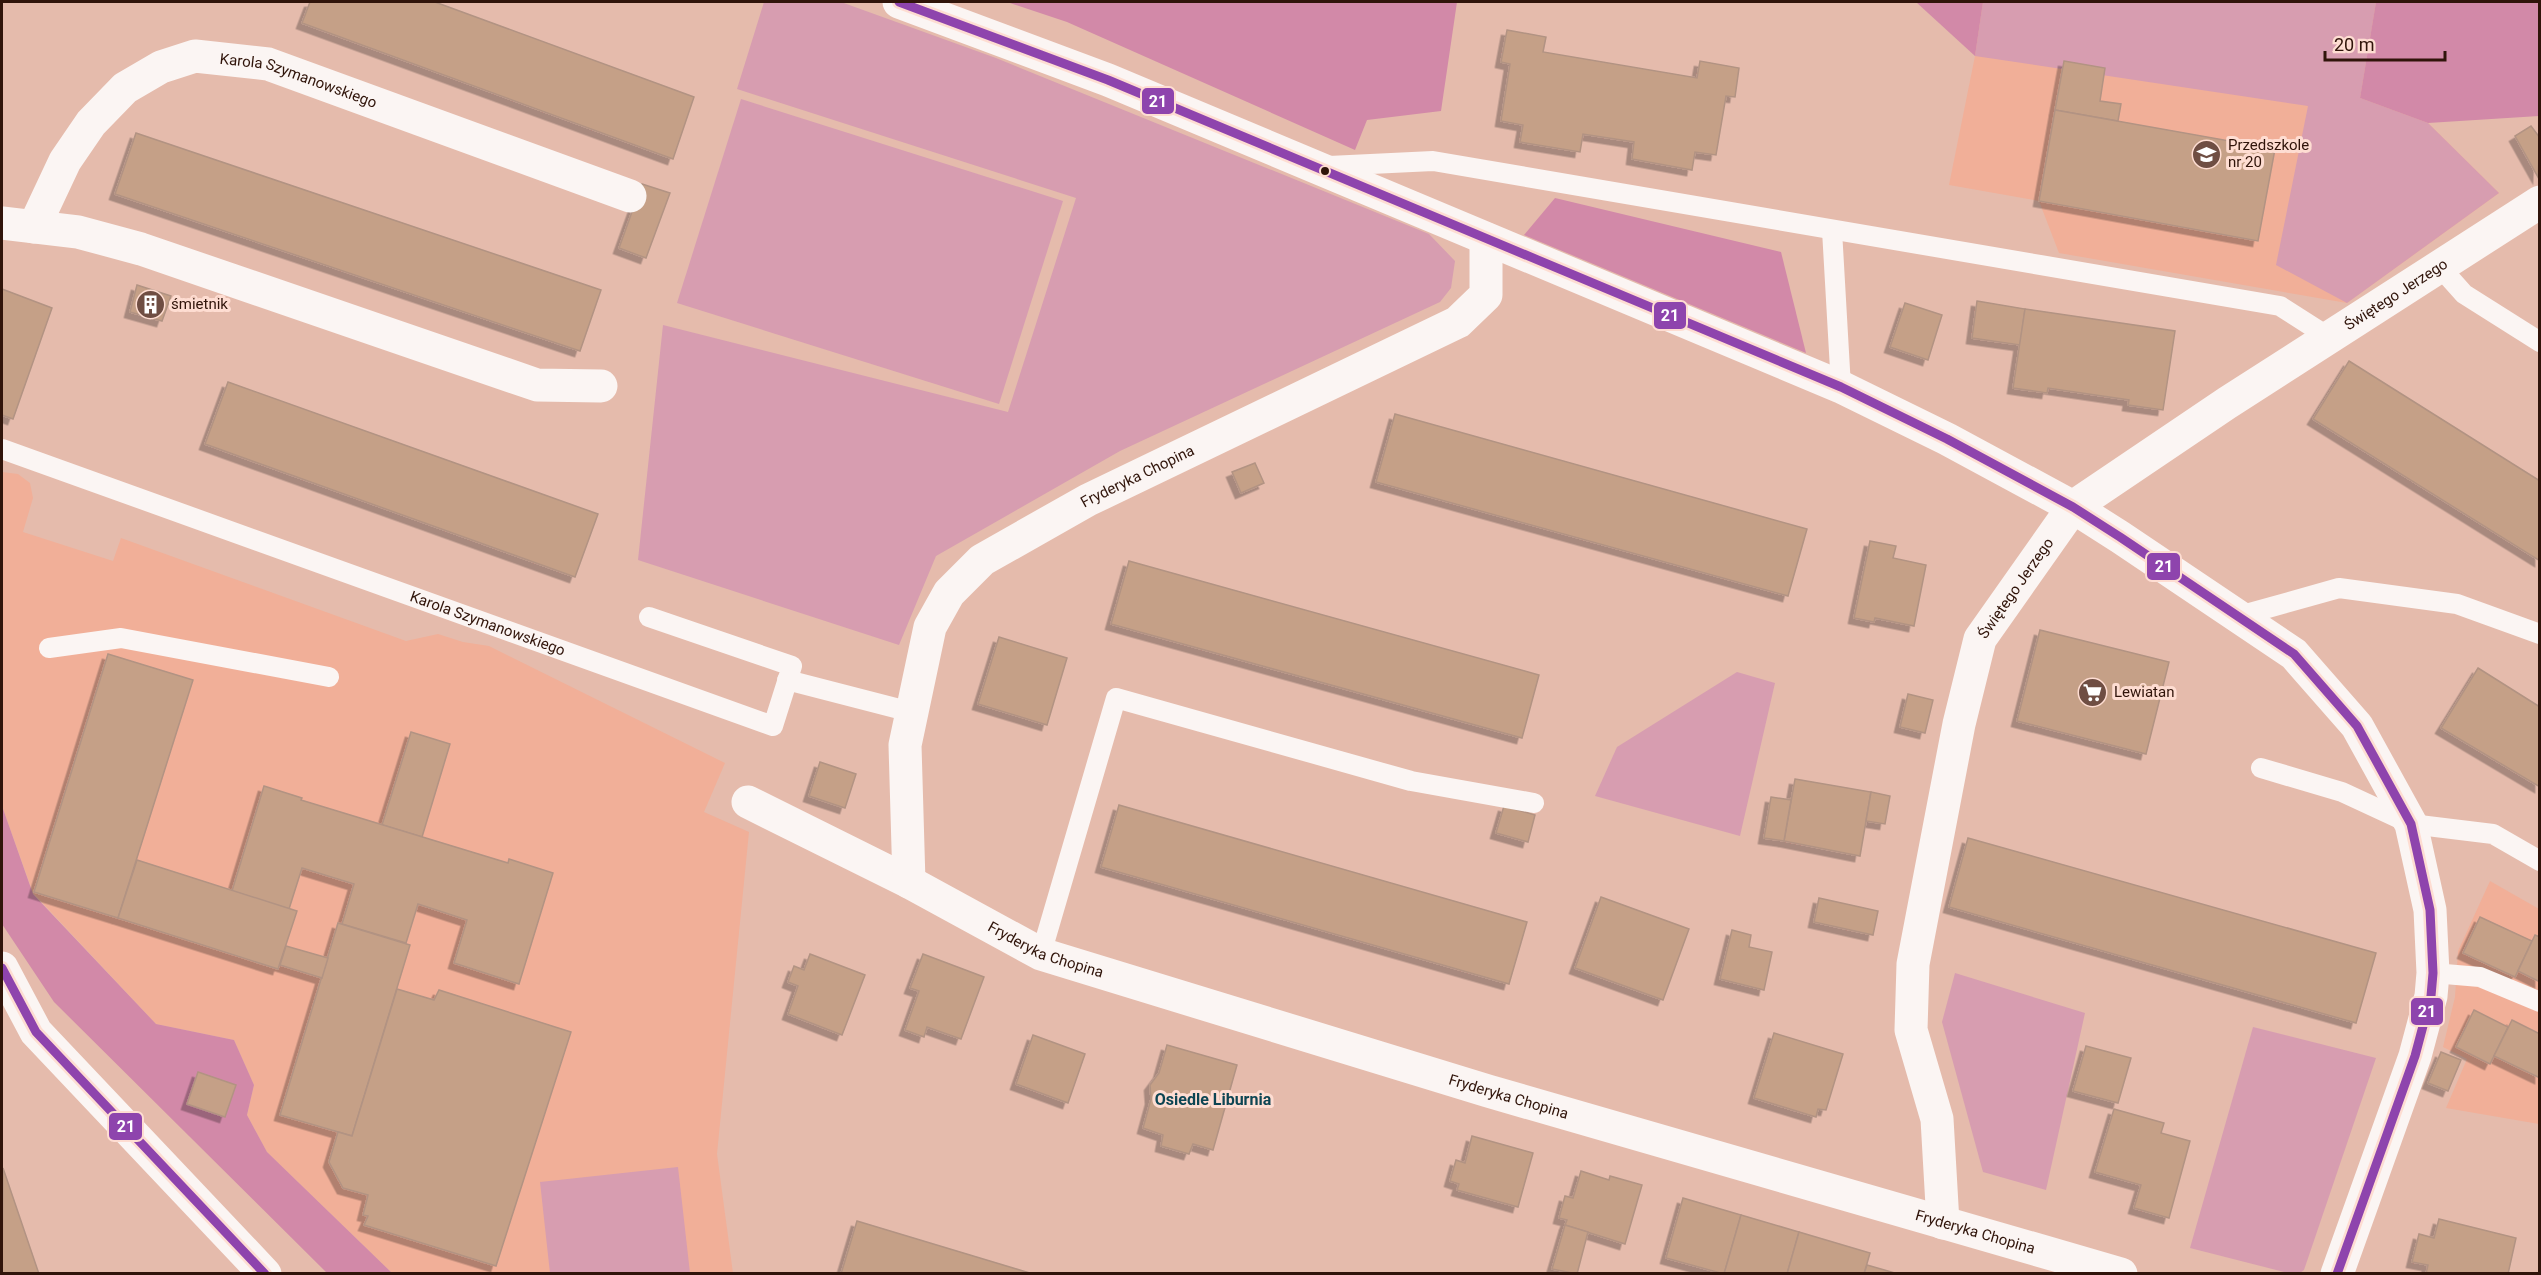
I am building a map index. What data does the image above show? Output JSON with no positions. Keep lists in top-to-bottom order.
{
  "streets": {
    "street": ["Karola Szymanowskiego", "Świętego Jerzego", "Fryderyka Chopina"]
  },
  "crossings": [
    ["Świętego Jerzego", "Fryderyka Chopina"]
  ],
  "districts": ["Osiedle Liburnia"],
  "places": {
    "school or university": ["Przedszkole nr 20"],
    "building": ["śmietnik"],
    "supermarket": ["Lewiatan"]
  },
  "lines": ["transit line 21"],
  "scale_bar": "20 m"
}
